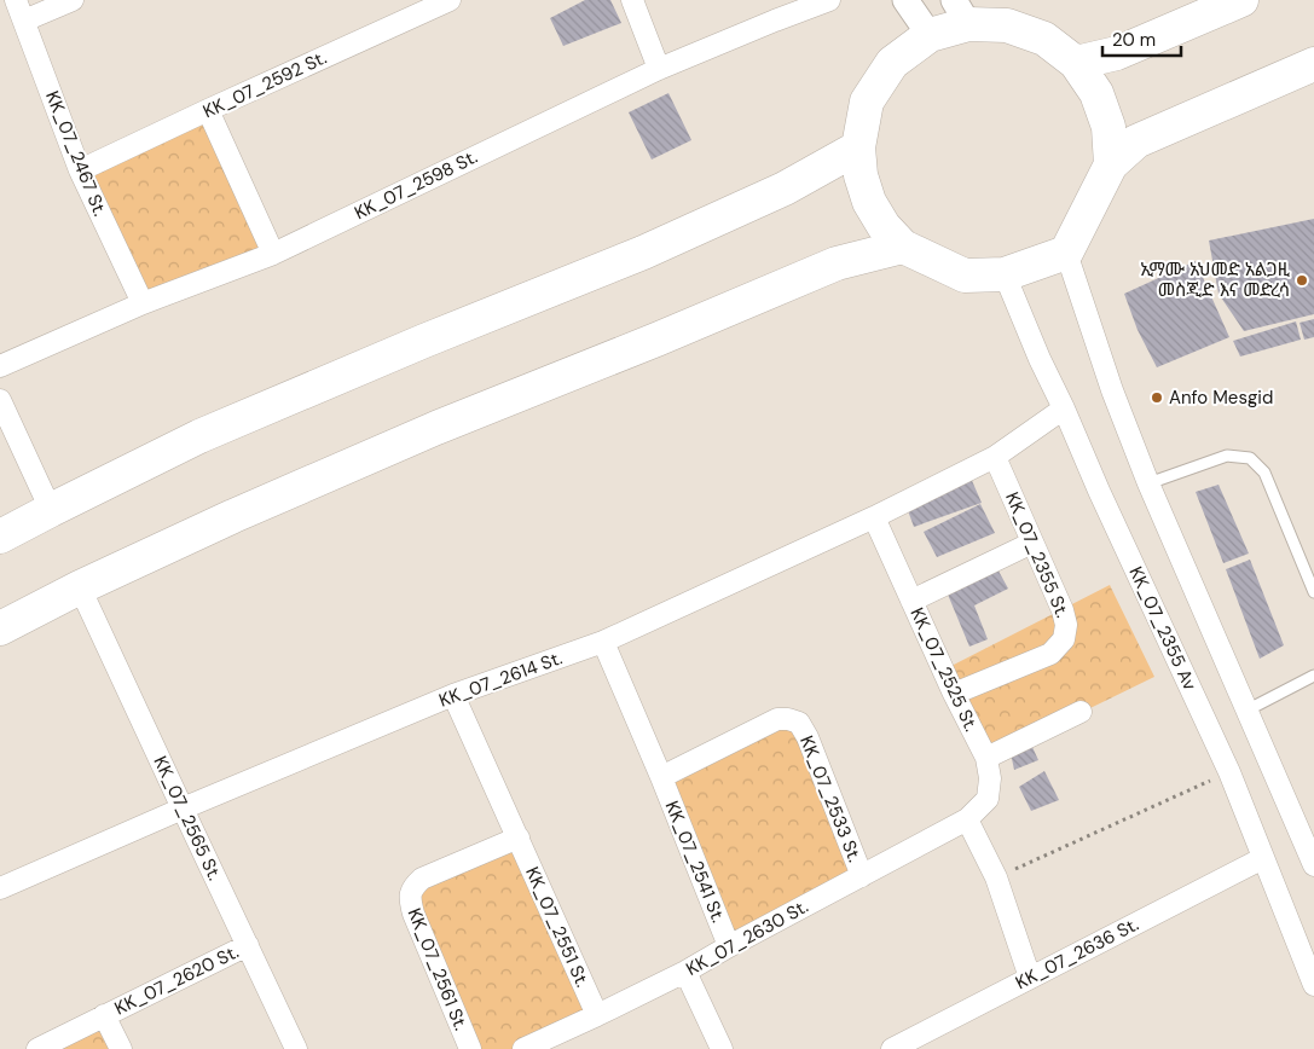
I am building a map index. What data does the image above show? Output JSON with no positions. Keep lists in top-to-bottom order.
{
  "streets": {
    "street": [
      "KK_07_2592 St.",
      "KK_07_2467 St.",
      "KK_07_2598 St.",
      "KK_07_2355 St.",
      "KK_07_2355 Av",
      "KK_07_2525 St.",
      "KK_07_2614 St.",
      "KK_07_2533 St.",
      "KK_07_2565 St.",
      "KK_07_2541 St.",
      "KK_07_2551 St.",
      "KK_07_2630 St.",
      "KK_07_2636 St.",
      "KK_07_2561 St.",
      "KK_07_2620 St."
    ]
  },
  "crossings": [
    ["KK_07_2592 St.", "KK_07_2467 St."],
    ["KK_07_2467 St.", "KK_07_2598 St."],
    ["KK_07_2355 St.", "KK_07_2525 St."],
    ["KK_07_2355 St.", "KK_07_2614 St."],
    ["KK_07_2355 Av", "KK_07_2614 St."],
    ["KK_07_2355 Av", "KK_07_2636 St."],
    ["KK_07_2525 St.", "KK_07_2614 St."],
    ["KK_07_2525 St.", "KK_07_2630 St."],
    ["KK_07_2614 St.", "KK_07_2565 St."],
    ["KK_07_2614 St.", "KK_07_2541 St."],
    ["KK_07_2614 St.", "KK_07_2551 St."],
    ["KK_07_2533 St.", "KK_07_2541 St."],
    ["KK_07_2533 St.", "KK_07_2630 St."],
    ["KK_07_2565 St.", "KK_07_2620 St."],
    ["KK_07_2541 St.", "KK_07_2630 St."],
    ["KK_07_2551 St.", "KK_07_2630 St."],
    ["KK_07_2551 St.", "KK_07_2561 St."]
  ],
  "places": ["ኢማሙ አህመድ አልጋዚ መስጂድ እና መድረሳ", "Anfo Mesgid"],
  "scale_bar": "20 m"
}
